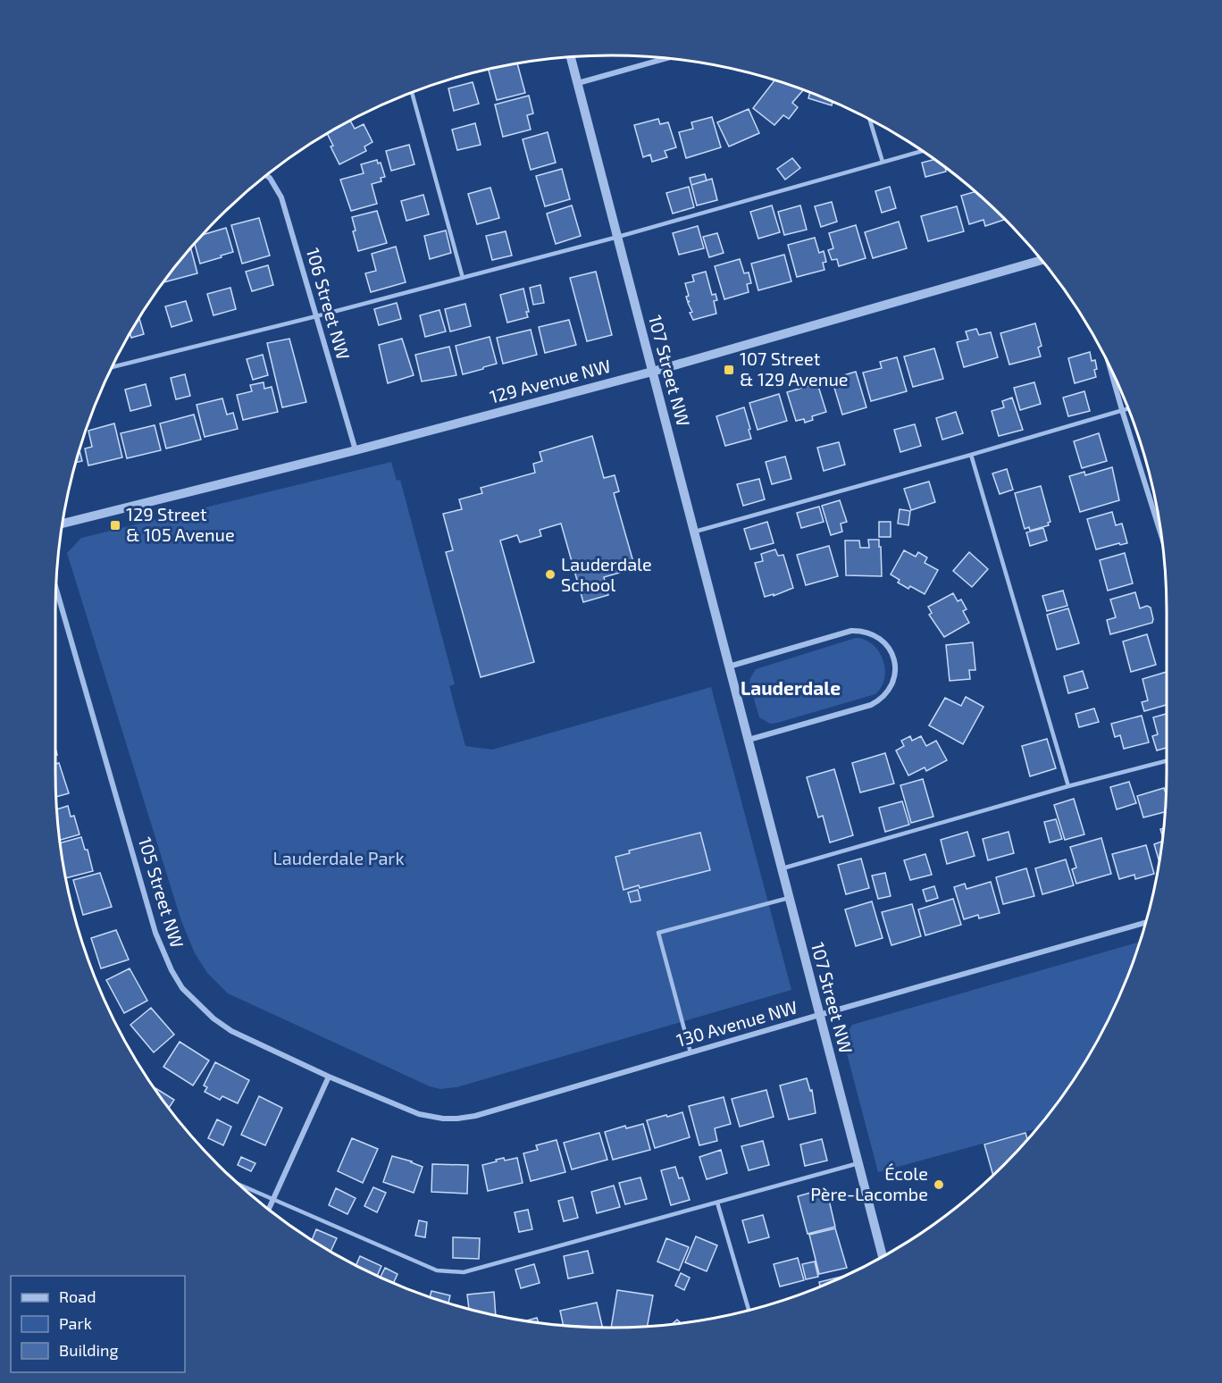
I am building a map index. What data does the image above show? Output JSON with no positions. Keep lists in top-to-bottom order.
{
  "streets": {
    "street": [
      "106 Street NW",
      "107 Street NW",
      "129 Avenue NW",
      "105 Street NW",
      "130 Avenue NW"
    ]
  },
  "crossings": [
    ["106 Street NW", "129 Avenue NW"],
    ["107 Street NW", "129 Avenue NW"],
    ["107 Street NW", "130 Avenue NW"],
    ["105 Street NW", "130 Avenue NW"]
  ],
  "districts": ["Lauderdale"],
  "parks": ["Lauderdale Park"],
  "places": {
    "transit": ["107 Street & 129 Avenue", "129 Street & 105 Avenue"],
    "other": ["Lauderdale School", "École Père-Lacombe"]
  },
  "legend": ["Road", "Park", "Building"]
}
